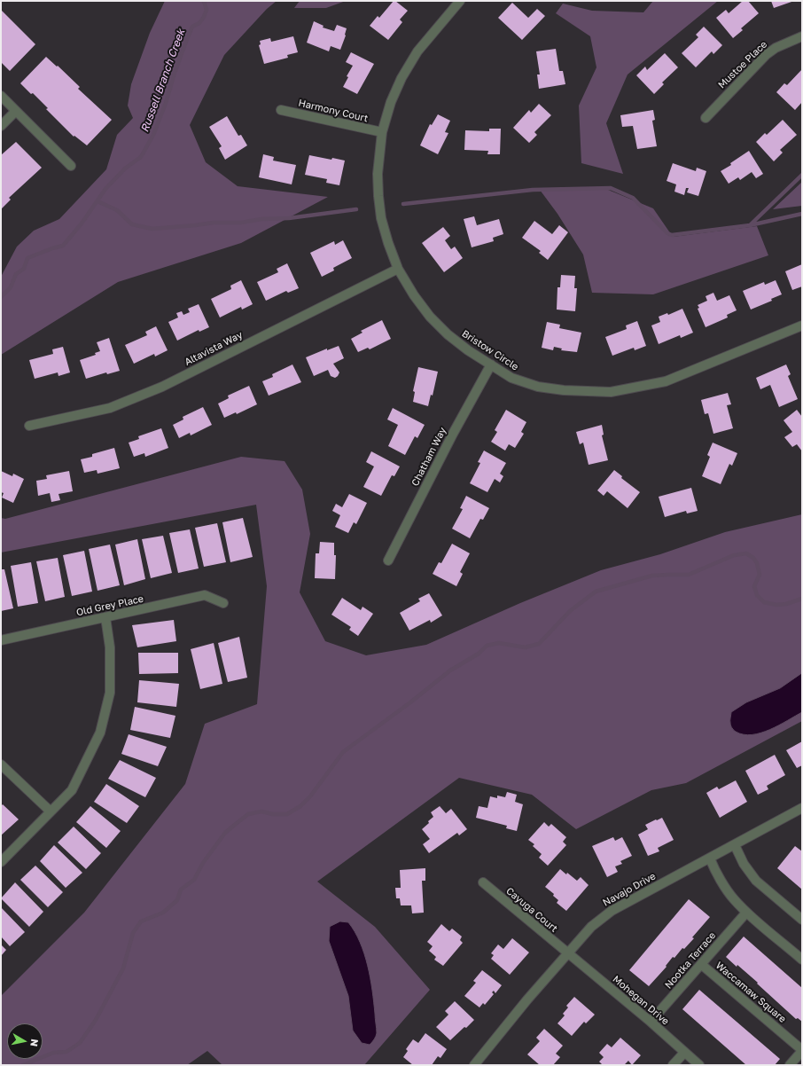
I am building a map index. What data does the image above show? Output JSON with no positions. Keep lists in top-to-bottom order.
{
  "streets": {
    "street": [
      "Mustoe Place",
      "Harmony Court",
      "Altavista Way",
      "Bristow Circle",
      "Chatham Way",
      "Old Grey Place",
      "Navajo Drive",
      "Cayuga Court",
      "Nootka Terrace",
      "Waccamaw Square",
      "Mohegan Drive"
    ]
  },
  "crossings": [
    ["Harmony Court", "Bristow Circle"],
    ["Altavista Way", "Bristow Circle"],
    ["Bristow Circle", "Chatham Way"],
    ["Navajo Drive", "Cayuga Court"],
    ["Navajo Drive", "Mohegan Drive"],
    ["Cayuga Court", "Mohegan Drive"],
    ["Nootka Terrace", "Waccamaw Square"],
    ["Nootka Terrace", "Mohegan Drive"]
  ],
  "water": ["Russell Branch Creek"],
  "north": "right"
}
